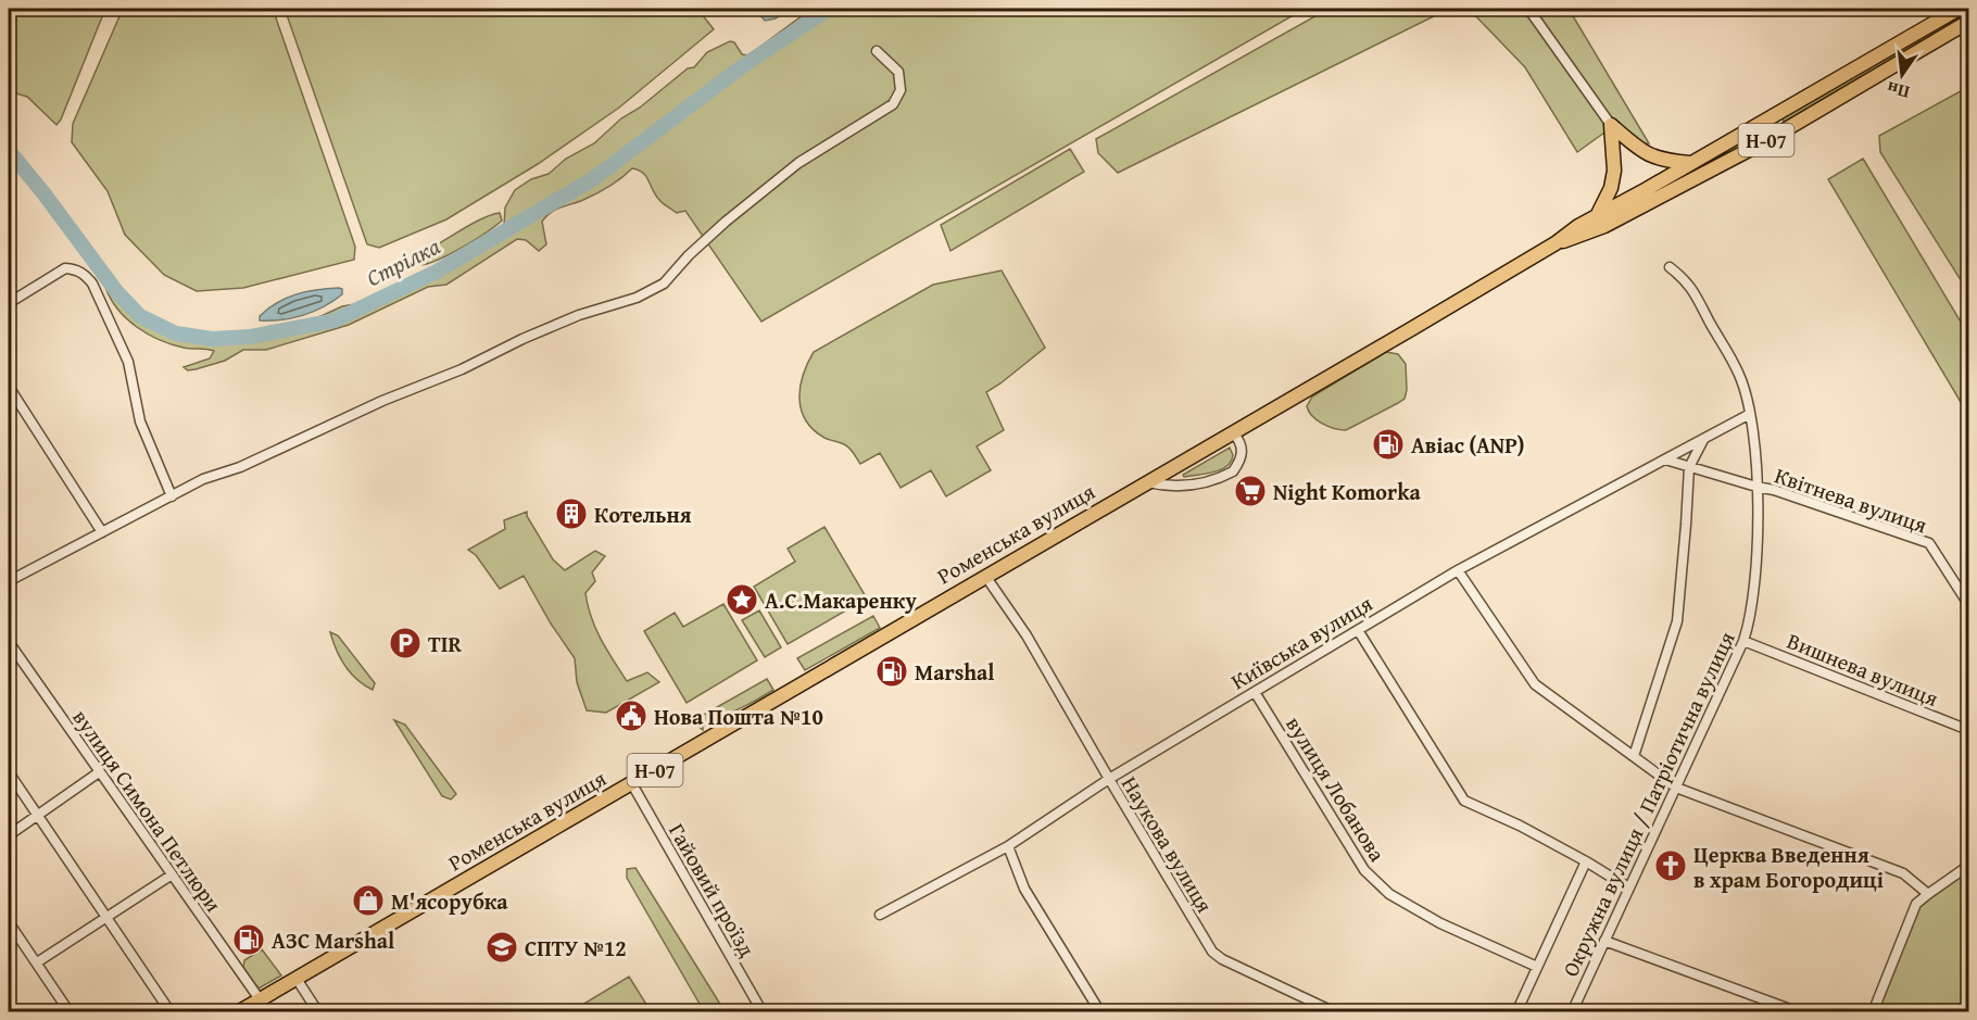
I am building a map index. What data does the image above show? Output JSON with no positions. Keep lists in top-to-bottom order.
{
  "streets": {
    "main road": ["Н-07", "Роменська вулиця"],
    "street": [
      "Квітнева вулиця",
      "Київська вулиця",
      "Вишнева вулиця",
      "вулиця Лобанова",
      "Окружна вулиця / Патріотична вулиця",
      "вулиця Симона Петлюри",
      "Наукова вулиця",
      "Гайовий проїзд"
    ]
  },
  "crossings": [
    ["Н-07", "Роменська вулиця"],
    ["Квітнева вулиця", "Київська вулиця"],
    ["Квітнева вулиця", "Окружна вулиця / Патріотична вулиця"],
    ["Роменська вулиця", "вулиця Симона Петлюри"],
    ["Роменська вулиця", "Наукова вулиця"],
    ["Роменська вулиця", "Гайовий проїзд"],
    ["Київська вулиця", "вулиця Лобанова"],
    ["Київська вулиця", "Окружна вулиця / Патріотична вулиця"],
    ["Київська вулиця", "Наукова вулиця"],
    ["Вишнева вулиця", "Окружна вулиця / Патріотична вулиця"]
  ],
  "water": ["Стрілка"],
  "places": {
    "fuel station": ["Авіас (ANP)", "Marshal", "АЗС Marshal"],
    "supermarket": ["Night Komorka"],
    "building": ["Котельня"],
    "place": ["А.С.Макаренку"],
    "parking": ["TIR"],
    "public building": ["Нова Пошта №10"],
    "church": ["Церква Введення в храм Богородиці"],
    "shop": ["М'ясорубка"],
    "school or university": ["СПТУ №12"]
  },
  "north": "bottom"
}
